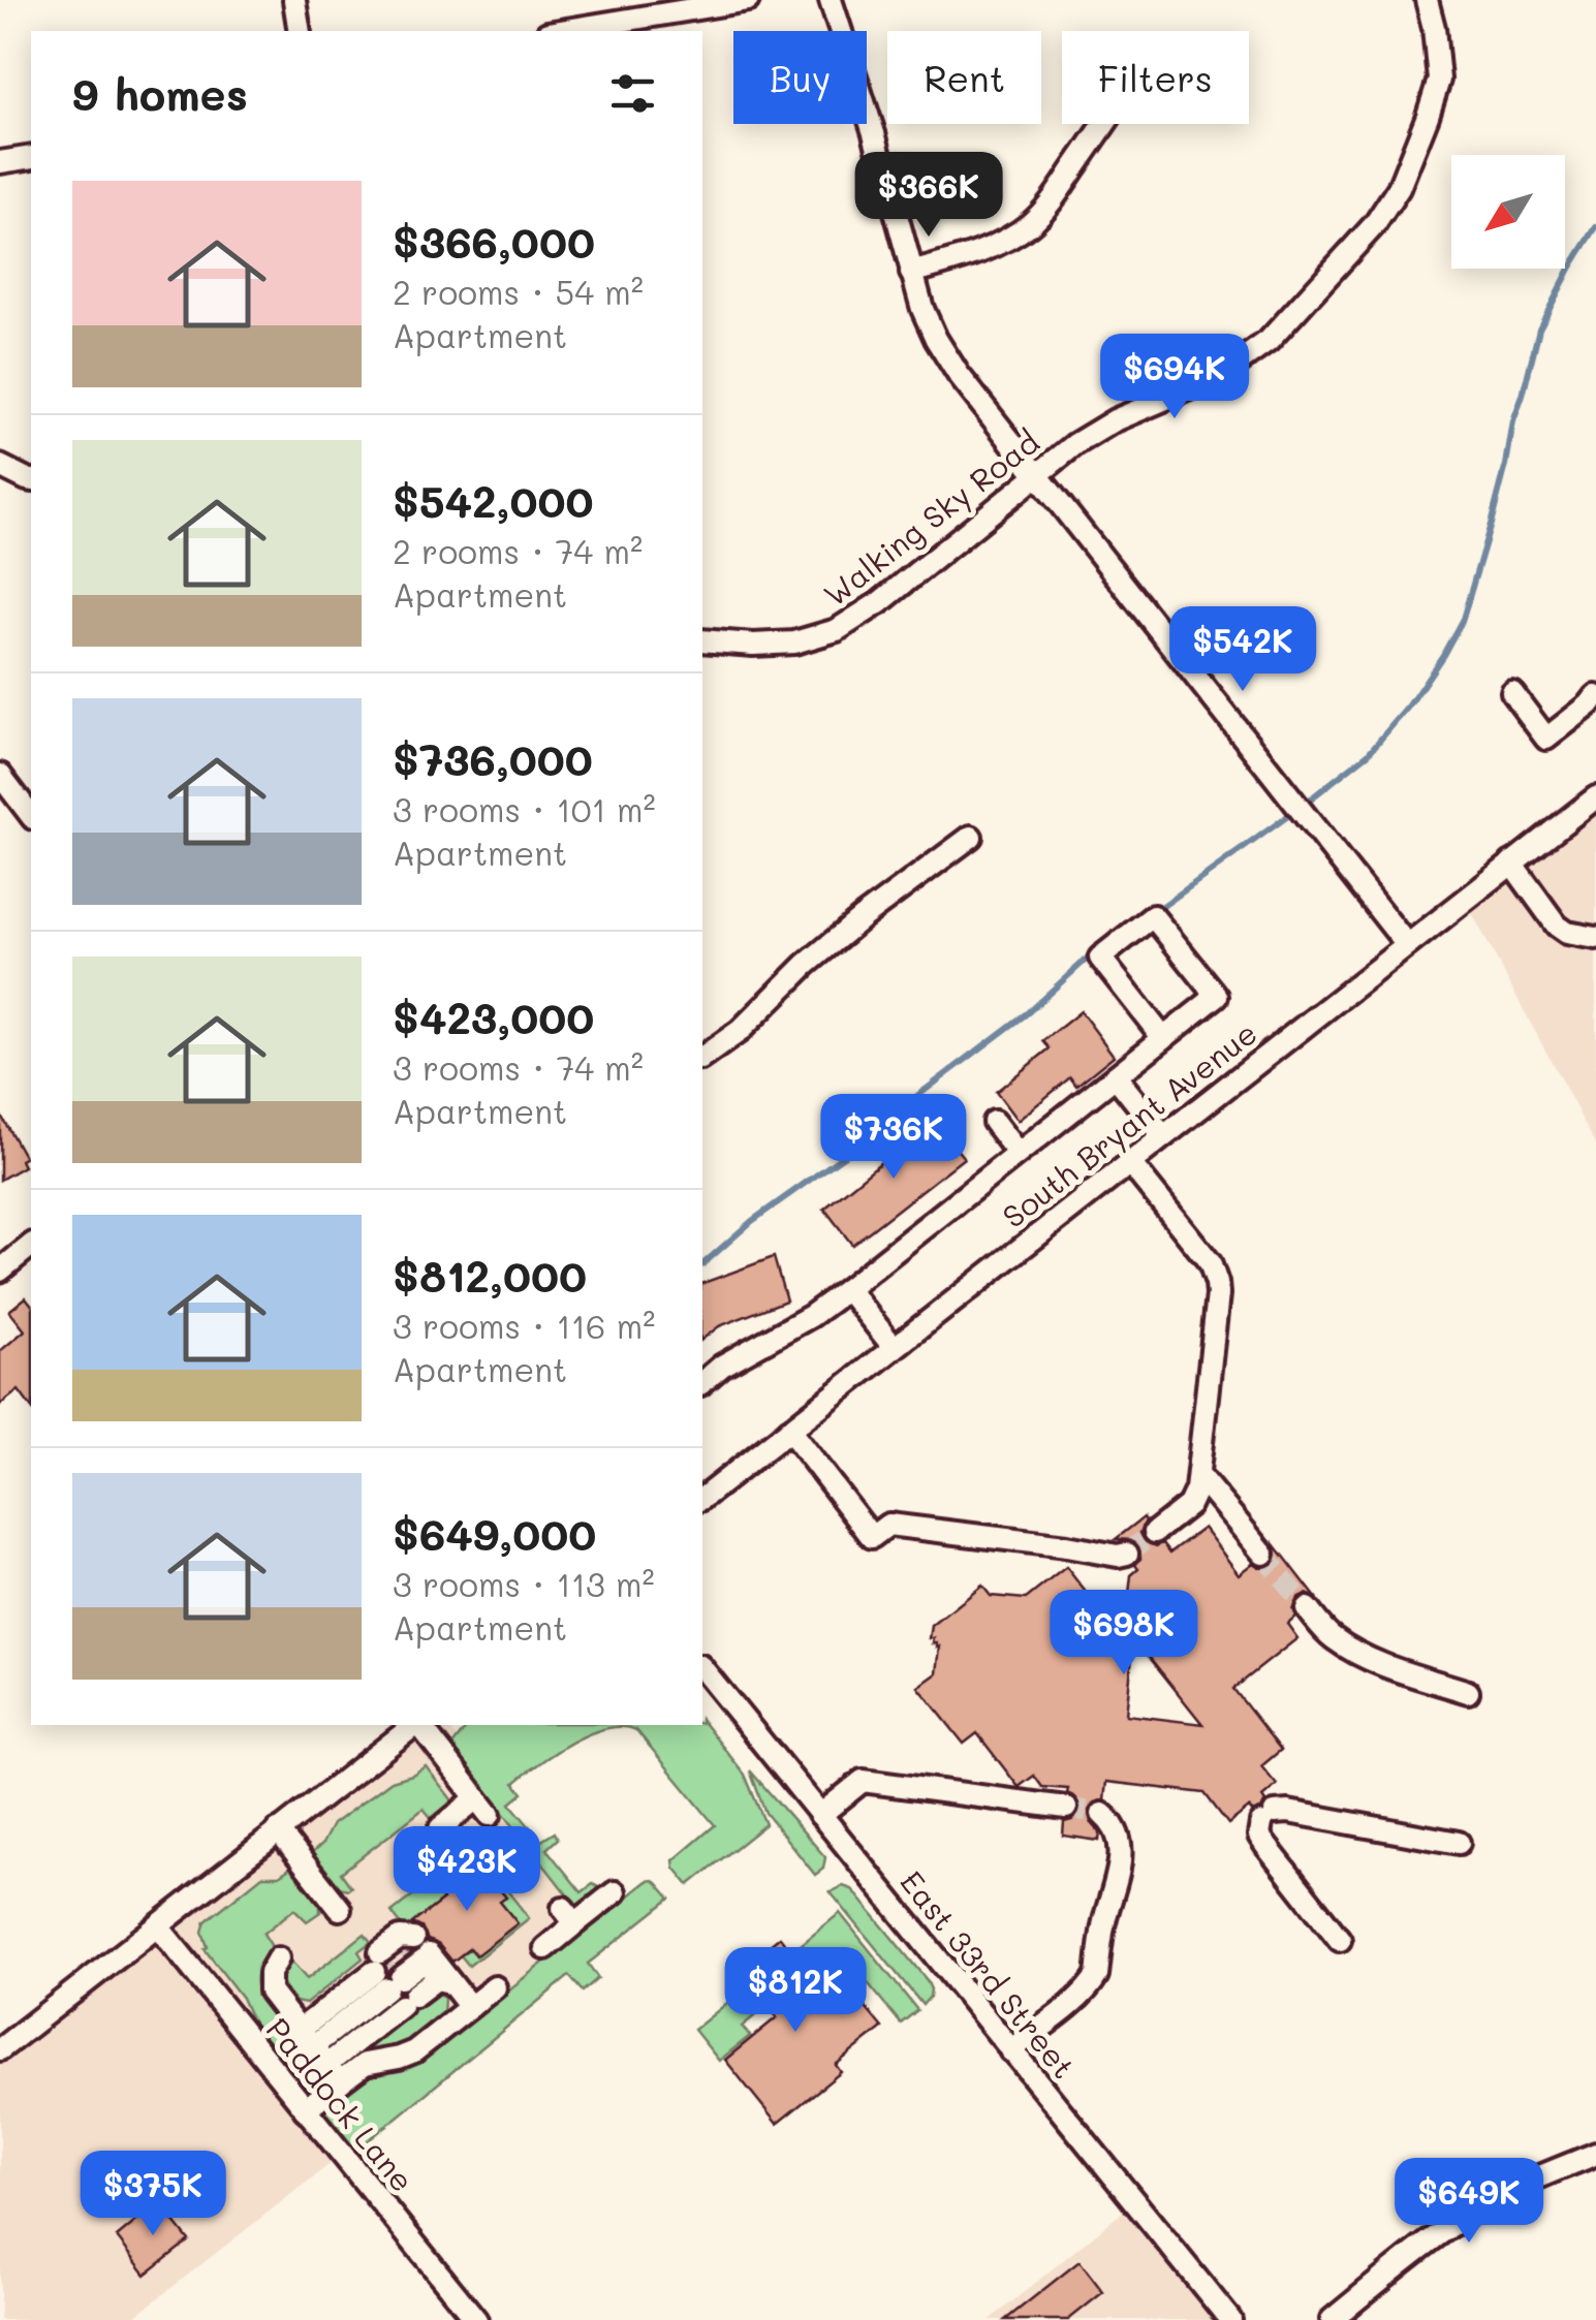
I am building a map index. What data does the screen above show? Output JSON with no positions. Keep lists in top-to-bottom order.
{
  "streets": {
    "street": [
      "Walking Sky Road",
      "South Bryant Avenue",
      "East 33rd Street",
      "Paddock Lane"
    ]
  },
  "north": "bottom left",
  "page": {
    "chip": ["Buy", "Rent", "Filters"],
    "heading": "9 homes",
    "price": [
      "$366K",
      "$694K",
      "$542K",
      "$736K",
      "$698K",
      "$423K",
      "$812K",
      "$375K",
      "$649K"
    ],
    "list": [
      {
        "name": "$366,000",
        "note": "2 rooms · 54 m² · Apartment"
      },
      {
        "name": "$542,000",
        "note": "2 rooms · 74 m² · Apartment"
      },
      {
        "name": "$736,000",
        "note": "3 rooms · 101 m² · Apartment"
      },
      {
        "name": "$423,000",
        "note": "3 rooms · 74 m² · Apartment"
      },
      {
        "name": "$812,000",
        "note": "3 rooms · 116 m² · Apartment"
      },
      {
        "name": "$649,000",
        "note": "3 rooms · 113 m² · Apartment"
      }
    ]
  }
}
